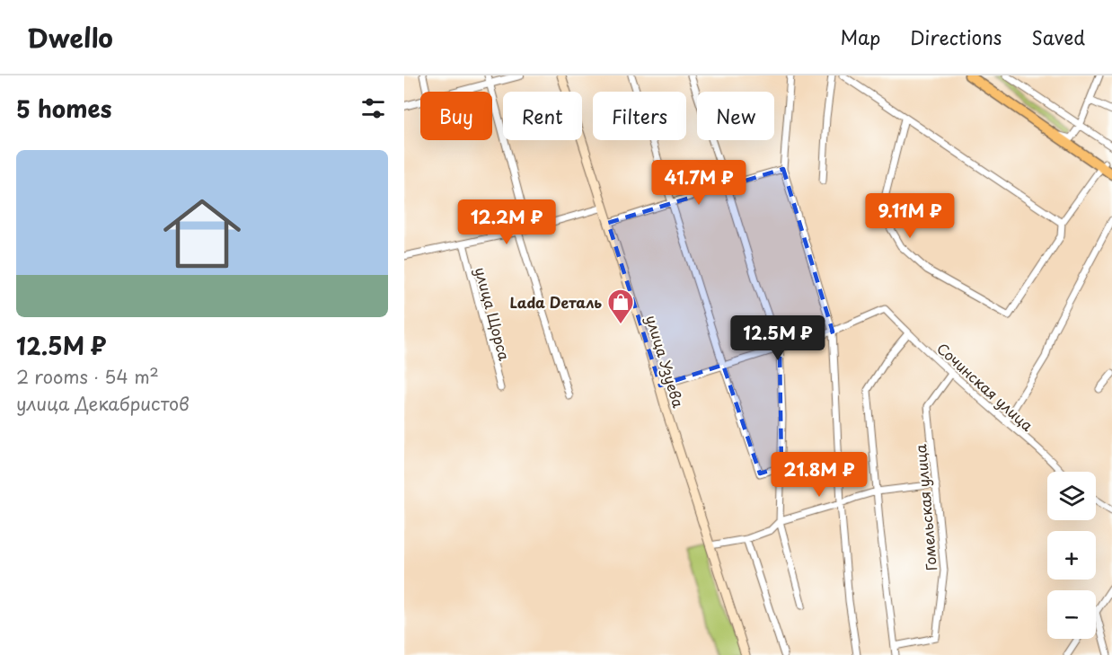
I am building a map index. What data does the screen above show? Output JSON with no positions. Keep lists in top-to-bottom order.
{
  "streets": {
    "main road": ["улица Узуева"],
    "street": ["улица Щорса", "Сочинская улица", "Гомельская улица"]
  },
  "crossings": [
    ["Сочинская улица", "Гомельская улица"]
  ],
  "places": {
    "shop": ["Lada Dеталь"]
  },
  "page": {
    "header": "Dwello",
    "nav": ["Map", "Directions", "Saved"],
    "heading": "5 homes",
    "chip": [
      "Buy",
      "Rent",
      "Filters",
      "New"
    ],
    "list": [
      {
        "name": "12.5M ₽",
        "note": "2 rooms · 54 m² · улица Декабристов"
      }
    ],
    "price": [
      "41.7M ₽",
      "9.11M ₽",
      "12.2M ₽",
      "12.5M ₽",
      "21.8M ₽"
    ],
    "map_buttons": ["+", "−"]
  }
}
